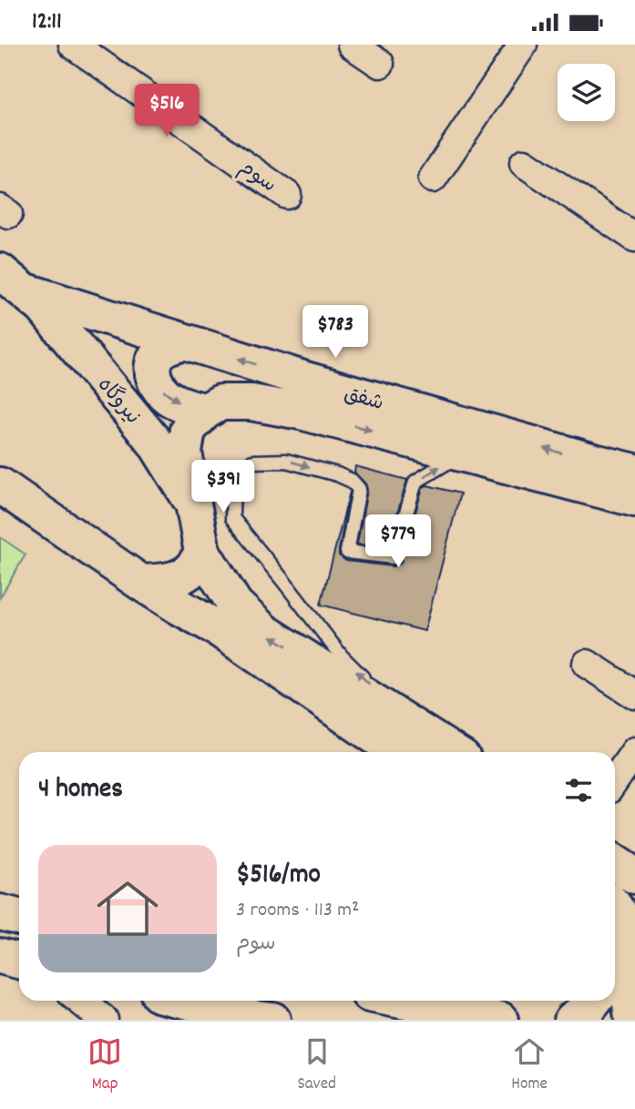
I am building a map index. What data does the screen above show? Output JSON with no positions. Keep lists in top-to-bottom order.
{
  "streets": {
    "main road": ["شفق", "نیروگاه"],
    "street": ["سوم"]
  },
  "crossings": [
    ["شفق", "نیروگاه"]
  ],
  "page": {
    "status": "12:11",
    "price": [
      "$516",
      "$783",
      "$391",
      "$779"
    ],
    "heading": "4 homes",
    "list": [
      {
        "name": "$516/mo",
        "note": "3 rooms · 113 m² · سوم"
      }
    ],
    "tabs": ["Map", "Saved", "Home"]
  }
}
